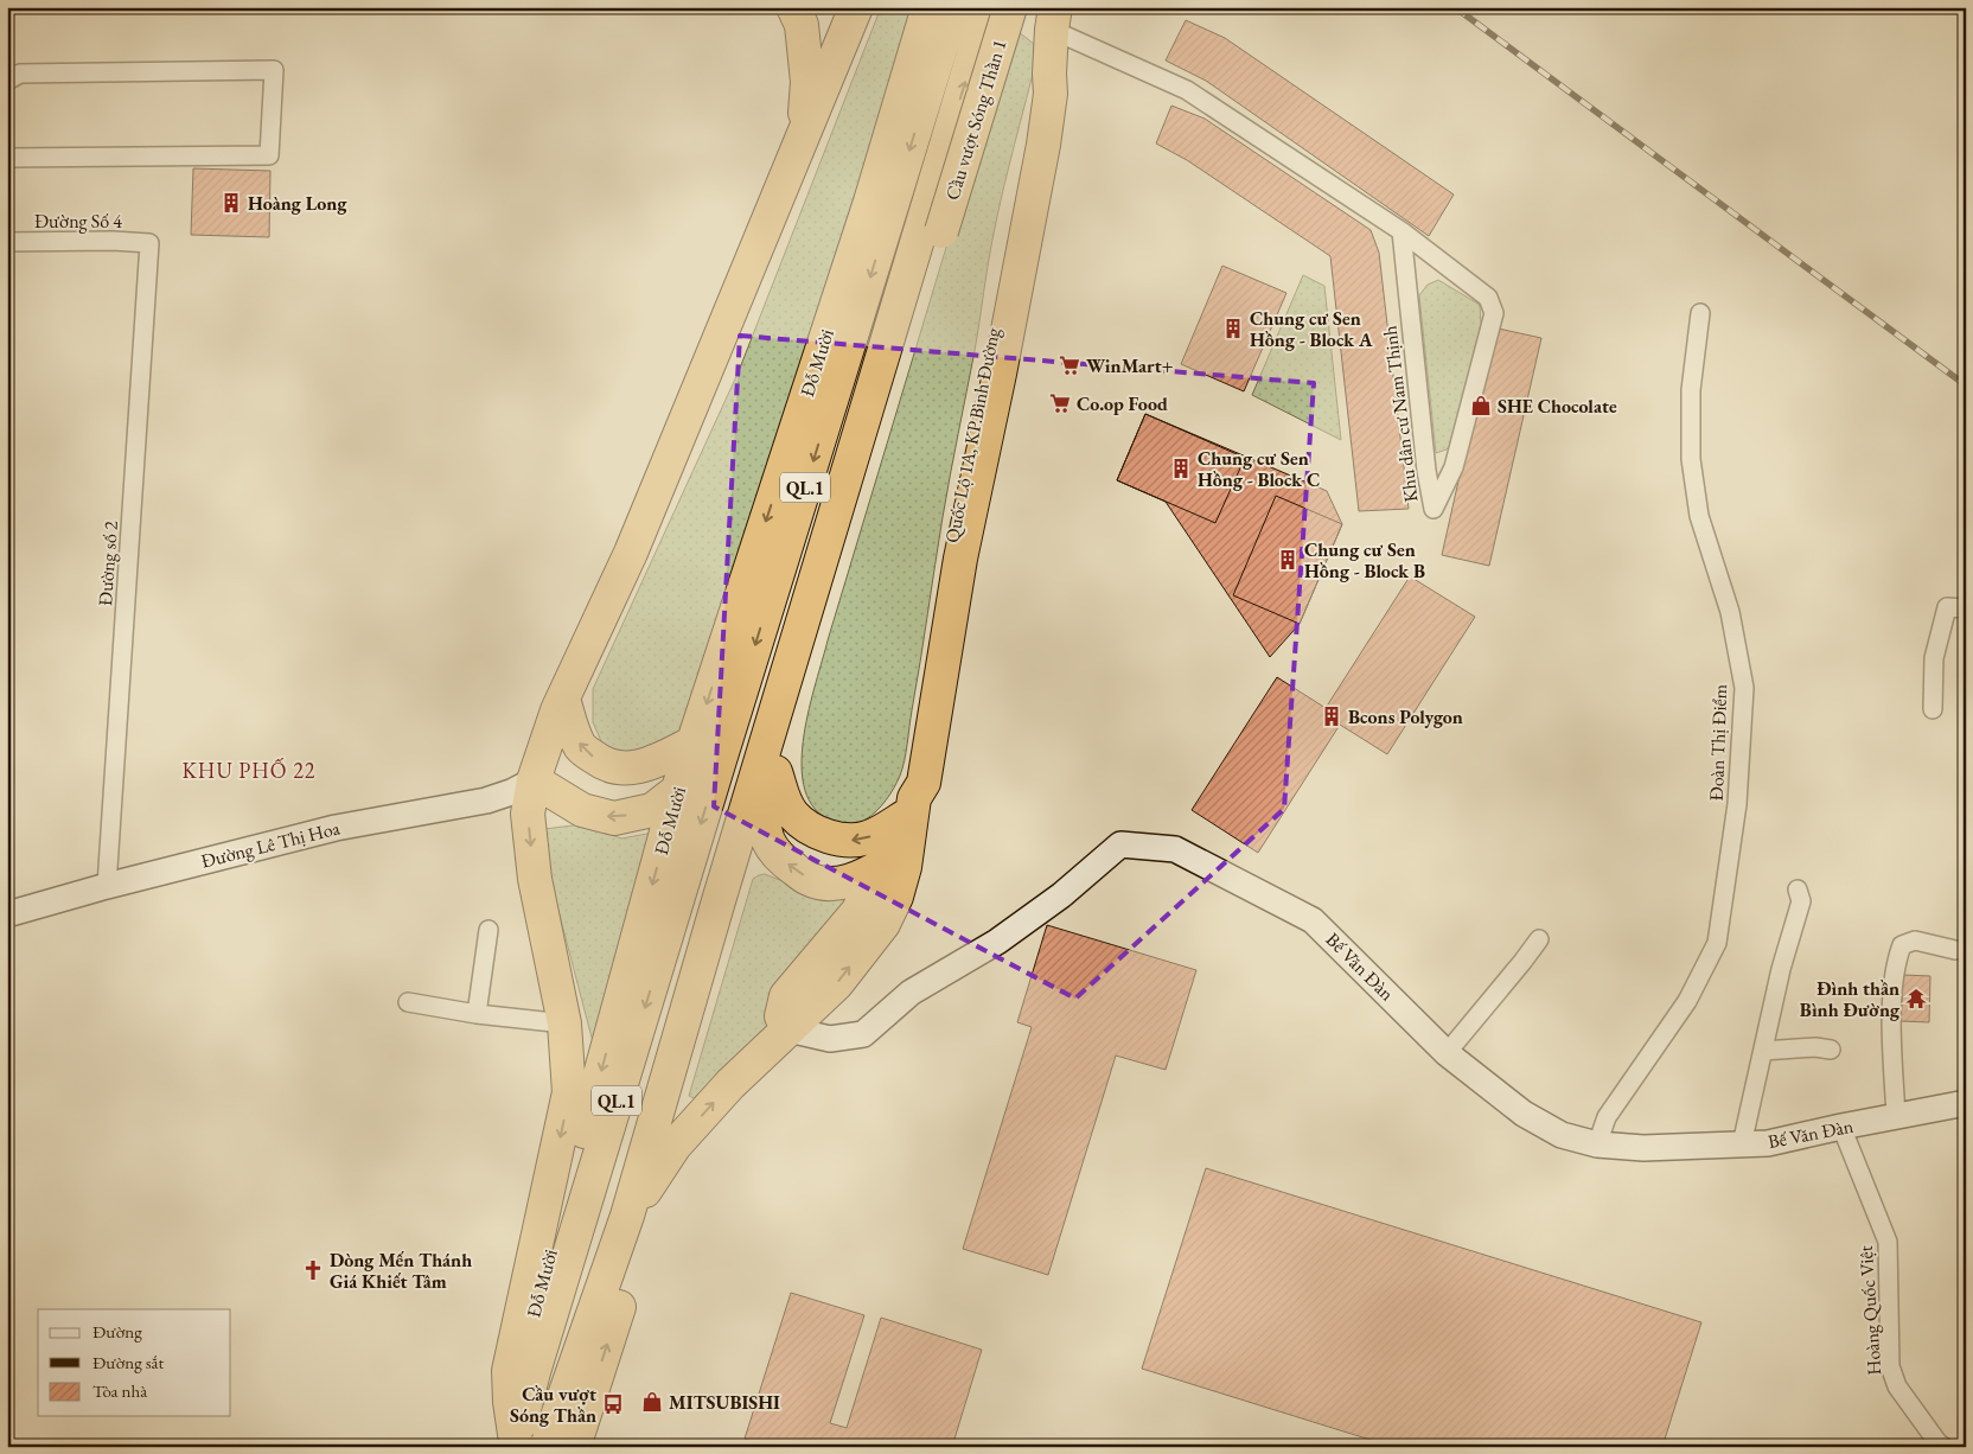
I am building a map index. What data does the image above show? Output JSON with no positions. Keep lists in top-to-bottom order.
{
  "streets": {
    "highway": ["Cầu vượt Sóng Thần 1", "Đỗ Mười", "QL.1"],
    "street": [
      "Đường Số 4",
      "Khu dân cư Nam Thịnh",
      "Đường số 2",
      "Đoàn Thị Điểm",
      "Đường Lê Thị Hoa",
      "Bế Văn Đàn",
      "Hoàng Quốc Việt"
    ]
  },
  "crossings": [
    ["Cầu vượt Sóng Thần 1", "QL.1"],
    ["Đường Số 4", "Đường số 2"],
    ["Đỗ Mười", "QL.1"],
    ["Đường số 2", "Đường Lê Thị Hoa"],
    ["Đoàn Thị Điểm", "Bế Văn Đàn"],
    ["Bế Văn Đàn", "Hoàng Quốc Việt"]
  ],
  "districts": ["KHU PHỐ 22"],
  "places": {
    "building": [
      "Hoàng Long",
      "Chung cư Sen Hồng - Block A",
      "Chung cư Sen Hồng - Block C",
      "Chung cư Sen Hồng - Block B",
      "Bcons Polygon"
    ],
    "supermarket": ["WinMart+", "Co.op Food"],
    "shop": ["SHE Chocolate", "MITSUBISHI"],
    "temple": ["Đình thần Bình Đường"],
    "church": ["Dòng Mến Thánh Giá Khiết Tâm"],
    "bus stop": ["Cầu vượt Sóng Thần"]
  },
  "legend": ["Đường", "Đường sắt", "Tòa nhà"]
}
